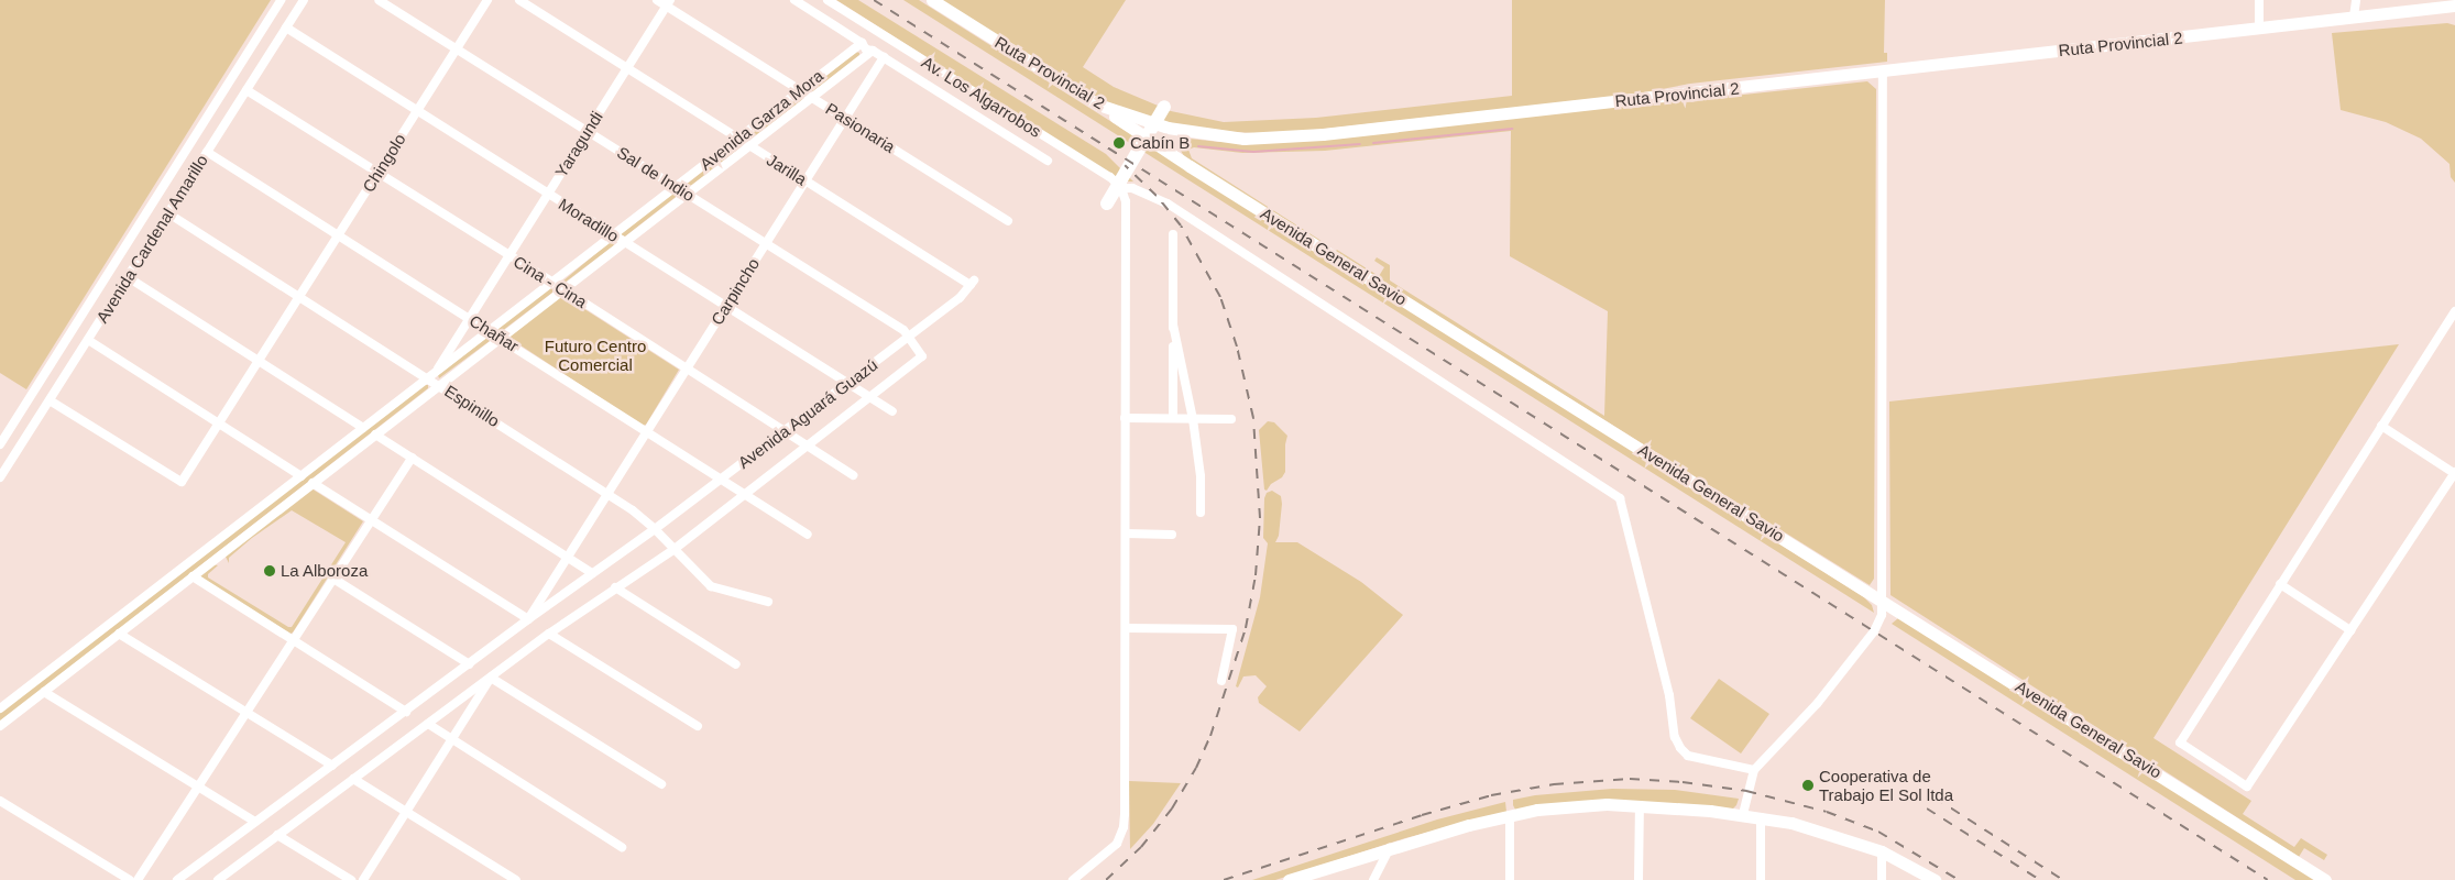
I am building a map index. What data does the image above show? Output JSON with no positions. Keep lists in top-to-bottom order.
{
  "streets": {
    "main road": ["Ruta Provincial 2", "Avenida General Savio"],
    "street": [
      "Av. Los Algarrobos",
      "Avenida Garza Mora",
      "Pasionaria",
      "Yaragundi",
      "Chingolo",
      "Jarilla",
      "Sal de Indio",
      "Moradillo",
      "Avenida Cardenal Amarillo",
      "Cina - Cina",
      "Carpincho",
      "Chañar",
      "Espinillo",
      "Avenida Aguará Guazú"
    ]
  },
  "crossings": [
    ["Ruta Provincial 2", "Avenida General Savio"],
    ["Av. Los Algarrobos", "Avenida Garza Mora"],
    ["Av. Los Algarrobos", "Carpincho"],
    ["Avenida Garza Mora", "Pasionaria"],
    ["Avenida Garza Mora", "Yaragundi"],
    ["Avenida Garza Mora", "Jarilla"],
    ["Avenida Garza Mora", "Sal de Indio"],
    ["Avenida Garza Mora", "Moradillo"],
    ["Avenida Garza Mora", "Cina - Cina"],
    ["Avenida Garza Mora", "Chañar"],
    ["Avenida Garza Mora", "Espinillo"],
    ["Pasionaria", "Yaragundi"],
    ["Pasionaria", "Carpincho"],
    ["Yaragundi", "Jarilla"],
    ["Yaragundi", "Sal de Indio"],
    ["Yaragundi", "Moradillo"],
    ["Yaragundi", "Cina - Cina"],
    ["Yaragundi", "Chañar"],
    ["Chingolo", "Sal de Indio"],
    ["Chingolo", "Moradillo"],
    ["Chingolo", "Avenida Cardenal Amarillo"],
    ["Chingolo", "Cina - Cina"],
    ["Chingolo", "Chañar"],
    ["Chingolo", "Espinillo"],
    ["Jarilla", "Carpincho"],
    ["Jarilla", "Avenida Aguará Guazú"],
    ["Sal de Indio", "Carpincho"],
    ["Sal de Indio", "Avenida Aguará Guazú"],
    ["Moradillo", "Avenida Cardenal Amarillo"],
    ["Moradillo", "Carpincho"],
    ["Moradillo", "Avenida Aguará Guazú"],
    ["Avenida Cardenal Amarillo", "Cina - Cina"],
    ["Avenida Cardenal Amarillo", "Chañar"],
    ["Avenida Cardenal Amarillo", "Espinillo"],
    ["Cina - Cina", "Carpincho"],
    ["Cina - Cina", "Avenida Aguará Guazú"],
    ["Carpincho", "Chañar"],
    ["Carpincho", "Espinillo"],
    ["Carpincho", "Avenida Aguará Guazú"],
    ["Chañar", "Avenida Aguará Guazú"],
    ["Espinillo", "Avenida Aguará Guazú"]
  ],
  "parks": ["Futuro Centro Comercial"],
  "places": ["Cabín B", "La Alboroza", "Cooperativa de Trabajo El Sol ltda"]
}
